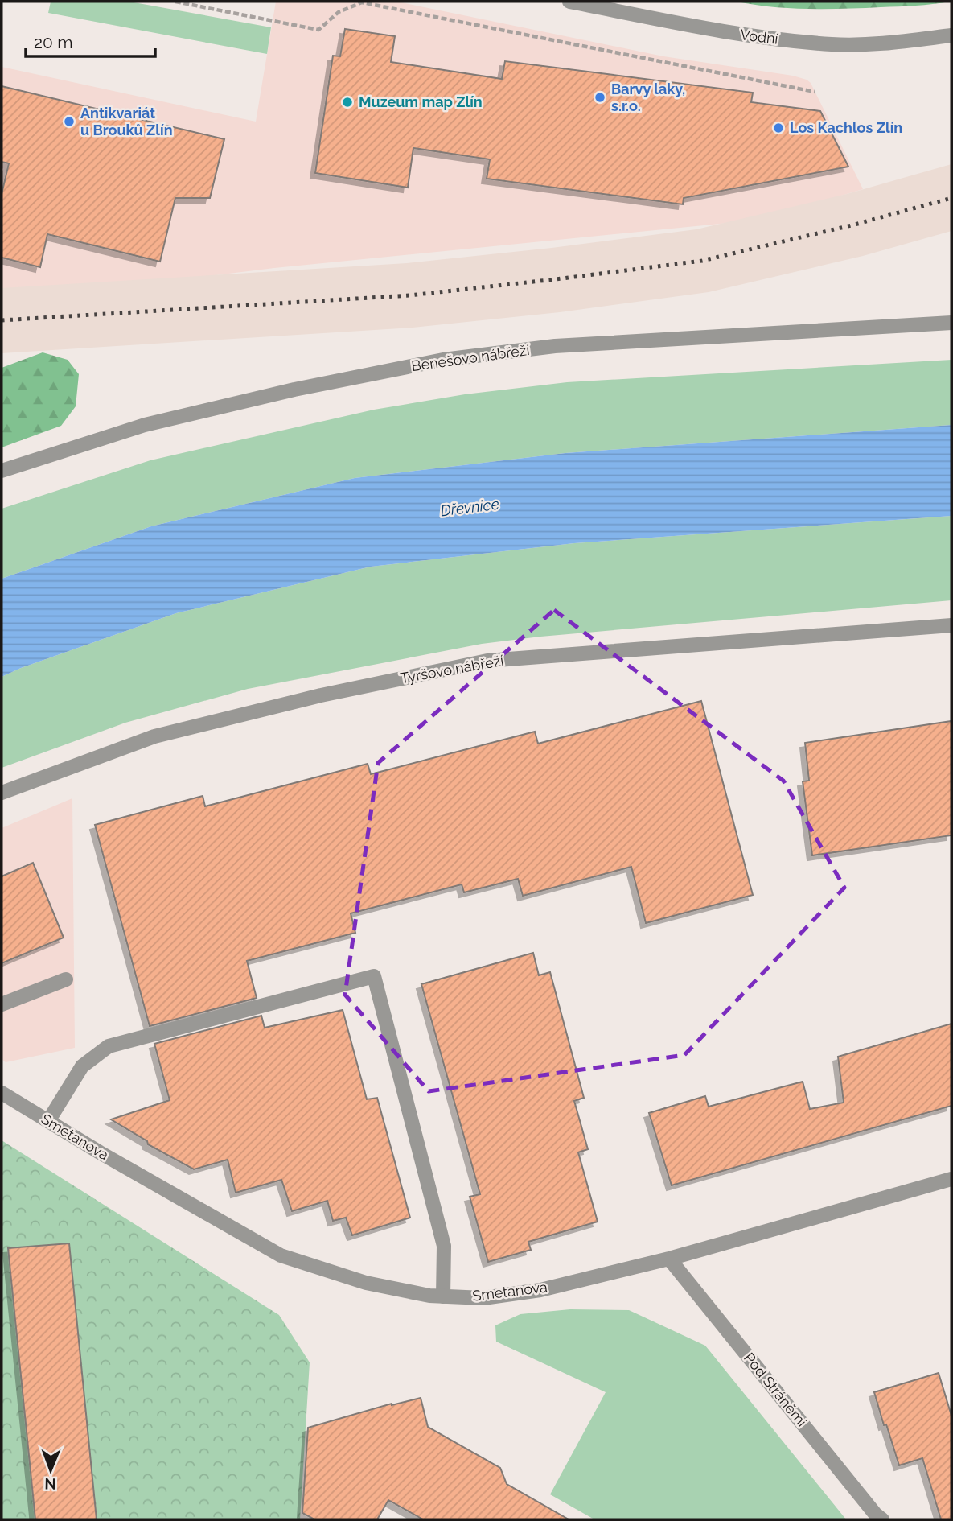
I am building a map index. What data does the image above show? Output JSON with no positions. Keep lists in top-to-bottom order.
{
  "streets": {
    "street": [
      "Vodní",
      "Benešovo nábřeží",
      "Tyršovo nábřeží",
      "Smetanova",
      "Pod Stráněmi"
    ]
  },
  "crossings": [
    ["Smetanova", "Pod Stráněmi"]
  ],
  "water": ["Dřevnice"],
  "places": [
    "Barvy laky, s.r.o.",
    "Muzeum map Zlín",
    "Antikvariát u Brouků Zlín",
    "Los Kachlos Zlín"
  ],
  "scale_bar": "20 m",
  "north": "bottom"
}
